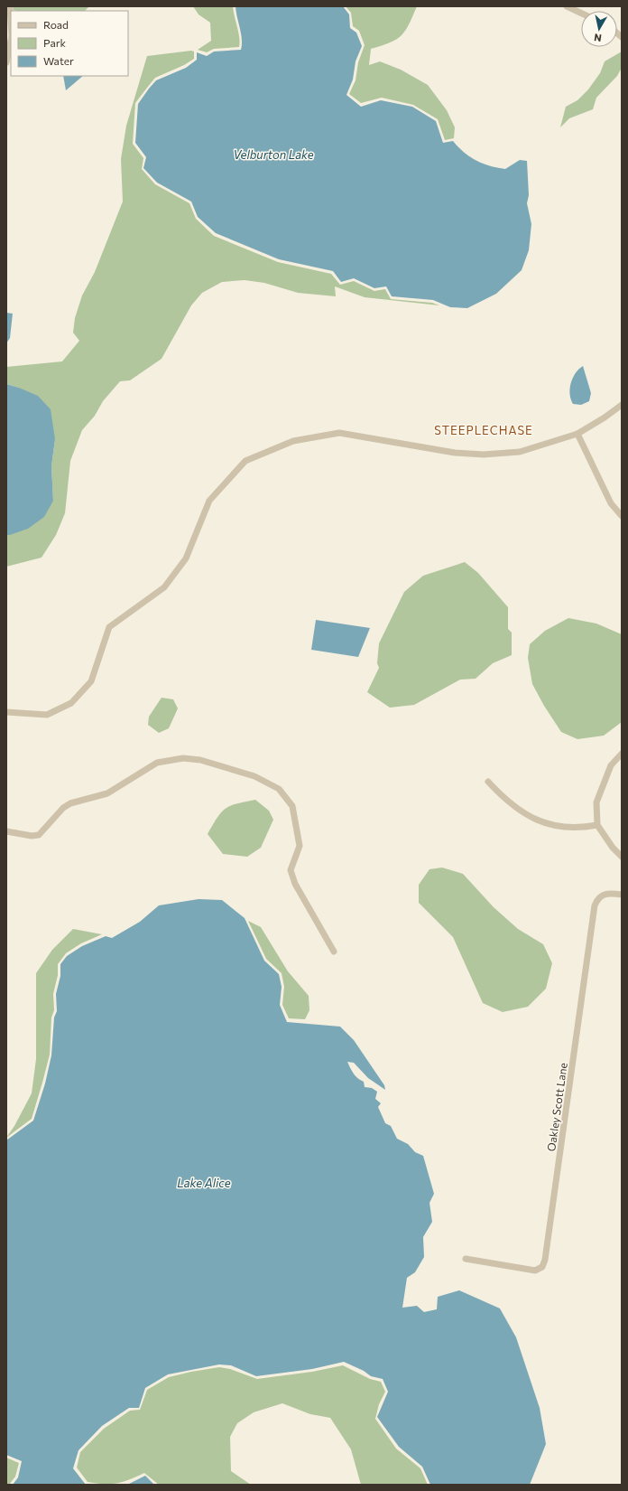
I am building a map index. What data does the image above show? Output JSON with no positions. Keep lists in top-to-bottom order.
{
  "streets": {
    "street": ["Oakley Scott Lane"]
  },
  "districts": ["STEEPLECHASE"],
  "water": ["Velburton Lake", "Lake Alice"],
  "legend": ["Road", "Park", "Water"],
  "north": "bottom"
}
